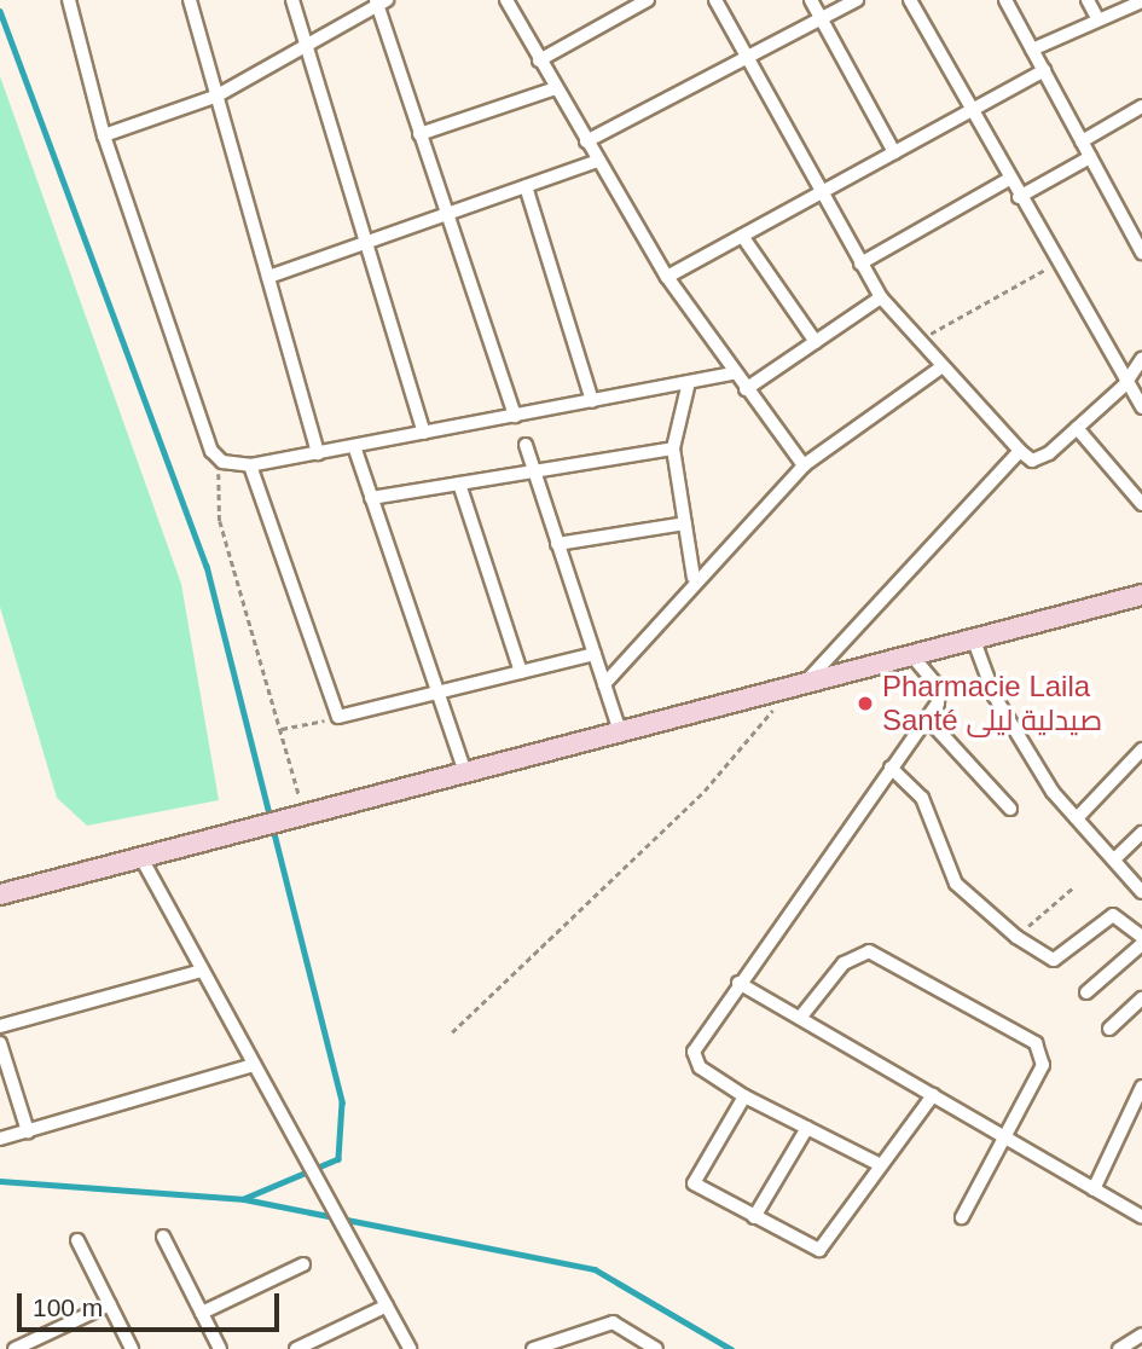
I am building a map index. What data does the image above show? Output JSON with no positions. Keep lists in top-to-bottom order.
{
  "places": ["Pharmacie Laila Santé صيدلية ليلى"],
  "scale_bar": "100 m"
}
